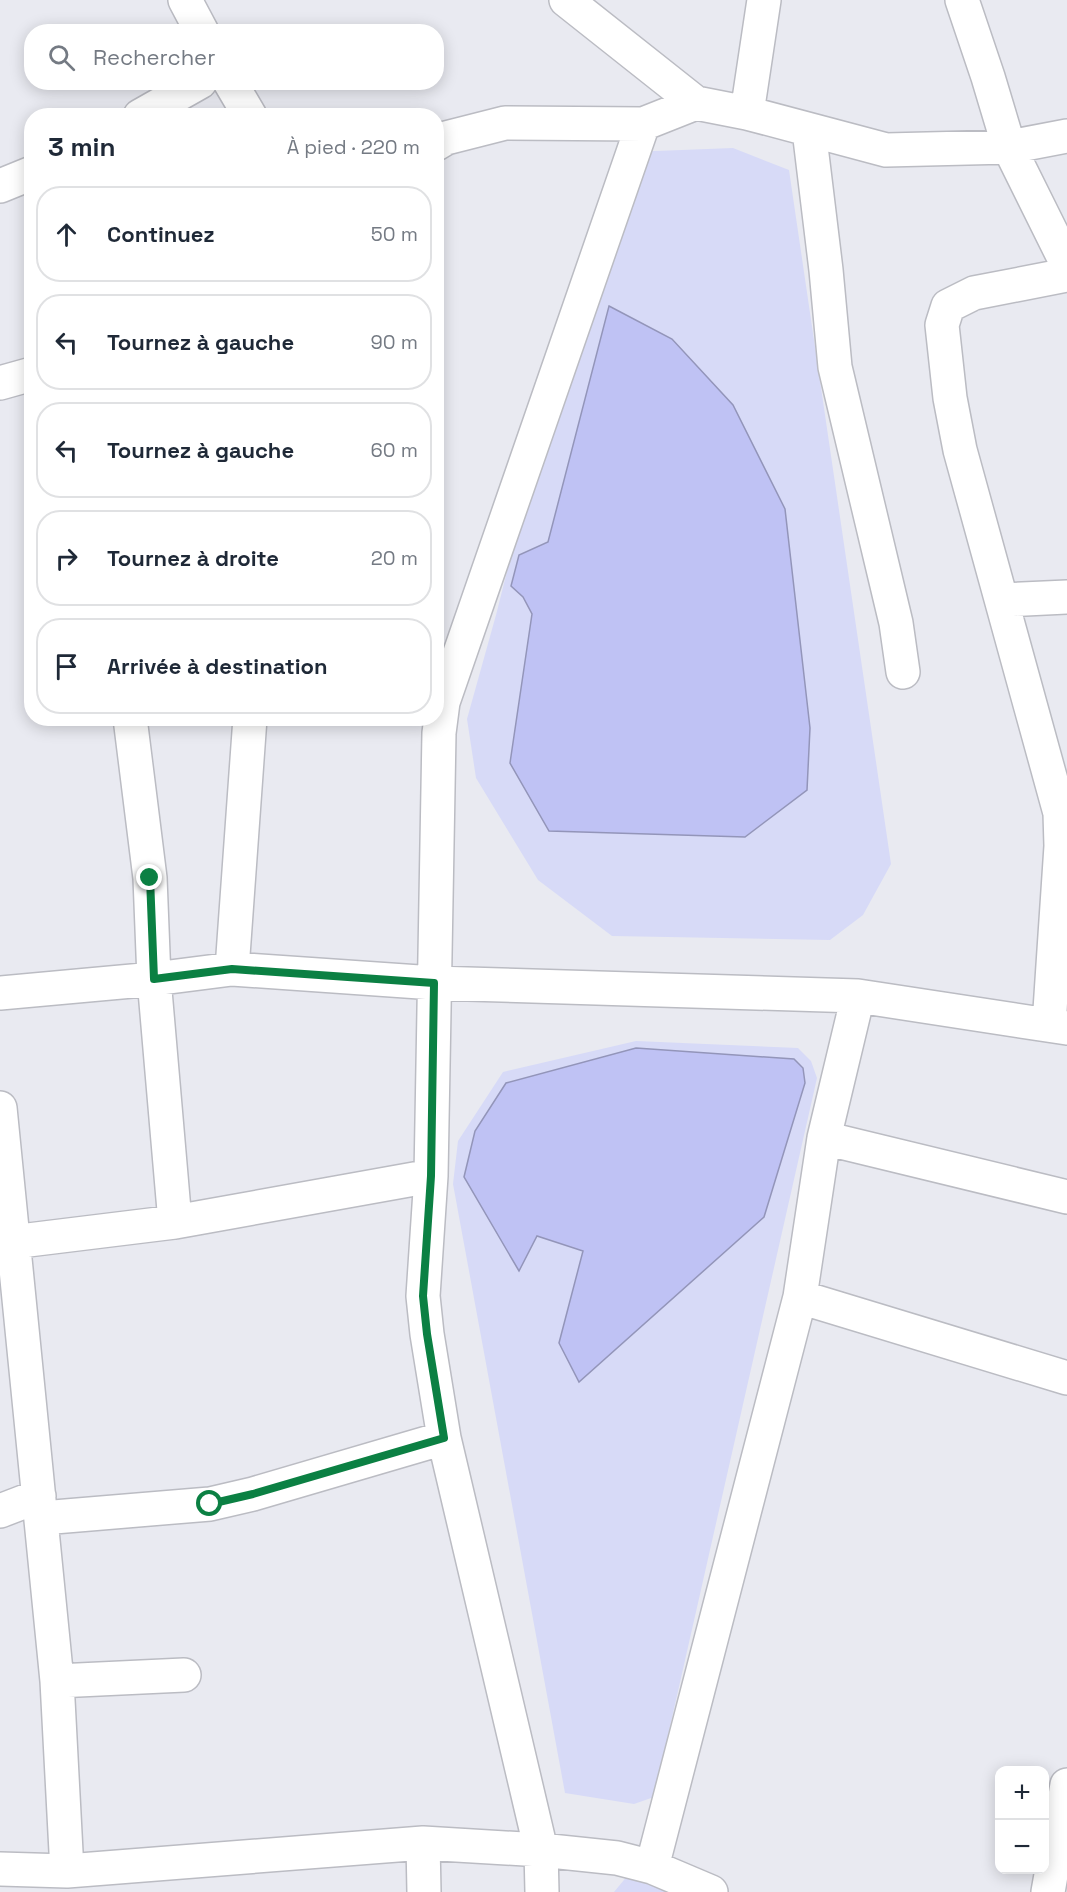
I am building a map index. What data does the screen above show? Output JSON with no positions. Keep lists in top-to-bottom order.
{
  "page": {
    "search": "Rechercher",
    "heading": ["3 min", "À pied · 220 m"],
    "list": [
      ["Continuez", "50 m"],
      ["Tournez à gauche", "90 m"],
      ["Tournez à gauche", "60 m"],
      ["Tournez à droite", "20 m"],
      "Arrivée à destination"
    ],
    "map_buttons": ["+", "−"]
  }
}
